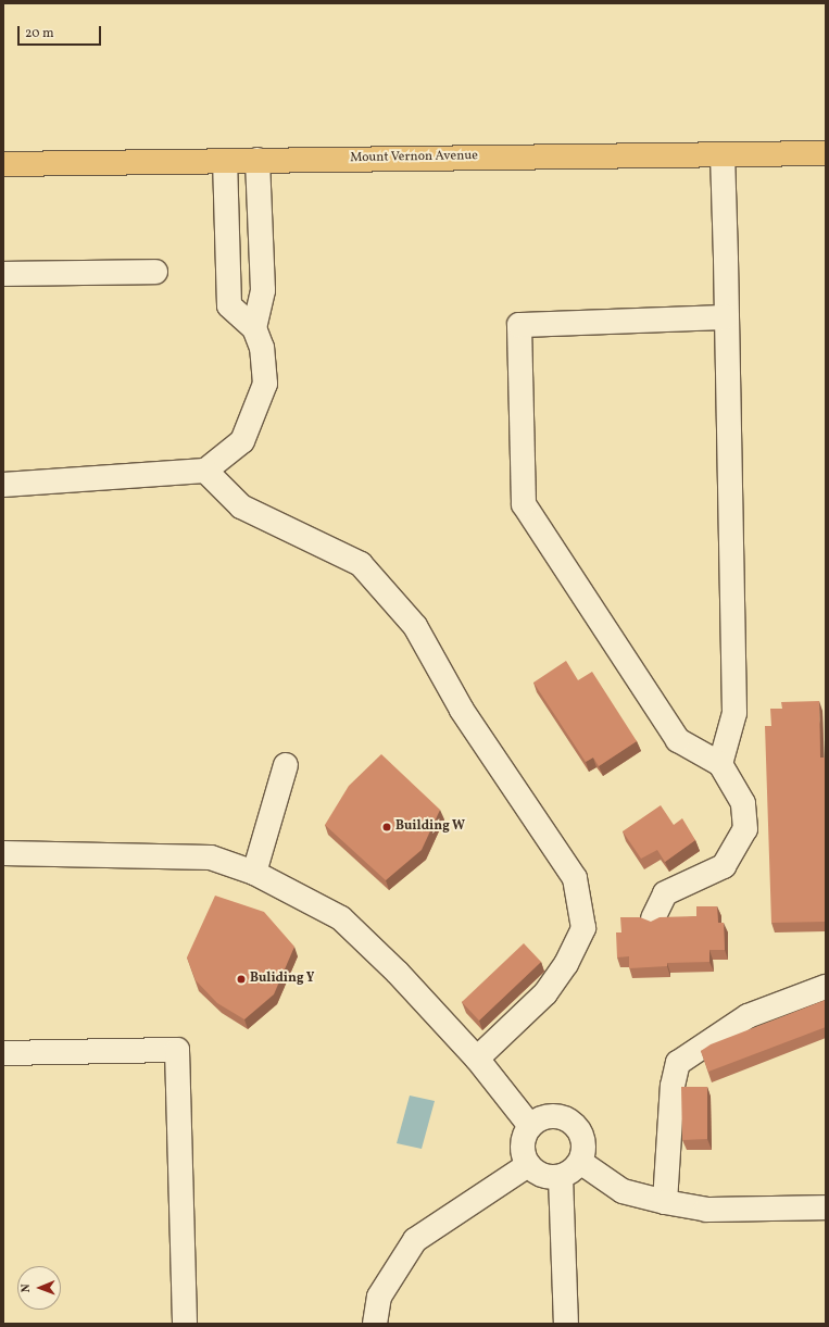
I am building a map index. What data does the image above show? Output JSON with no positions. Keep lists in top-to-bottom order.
{
  "streets": {
    "main road": ["Mount Vernon Avenue"]
  },
  "places": ["Building W", "Buliding Y"],
  "scale_bar": "20 m",
  "north": "left"
}
